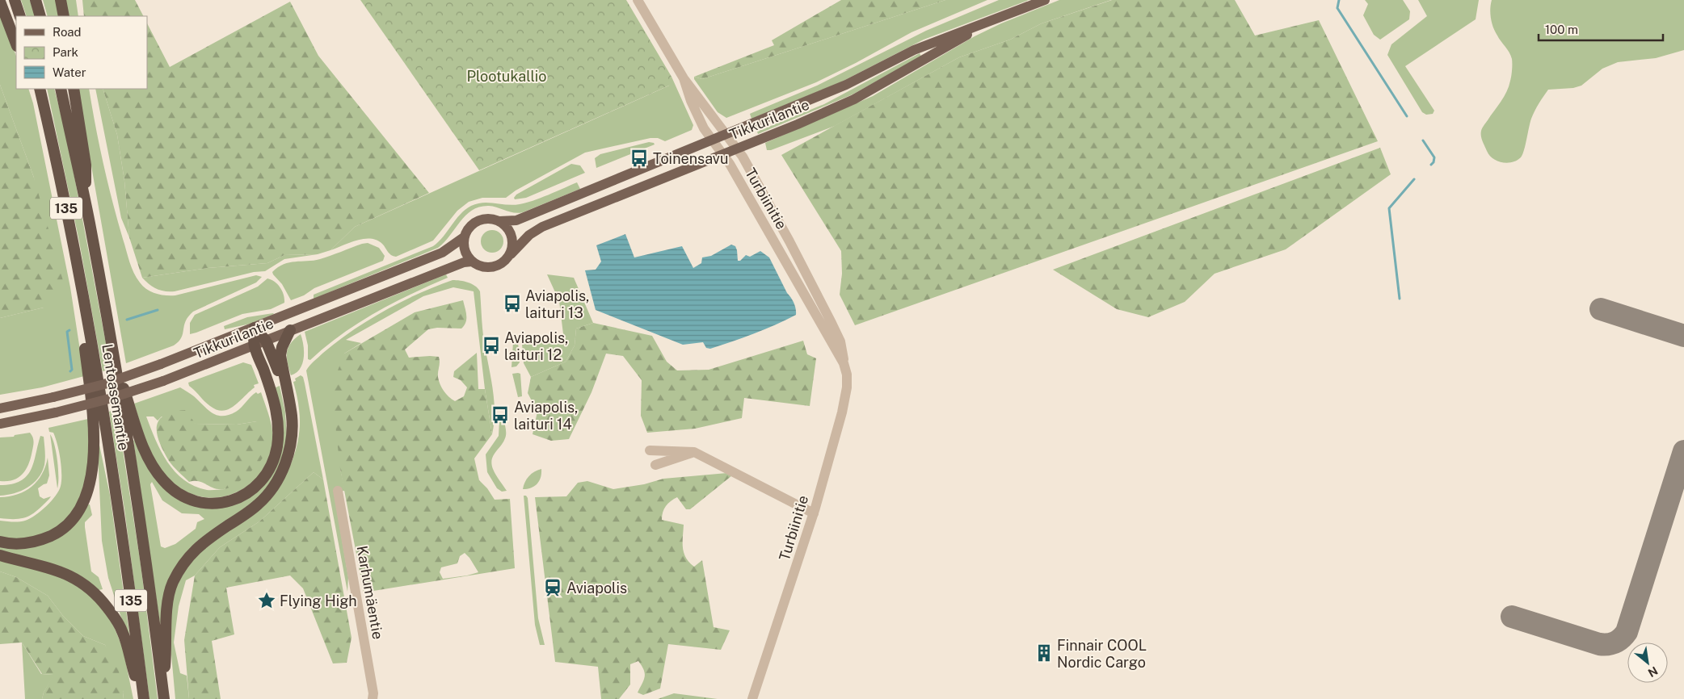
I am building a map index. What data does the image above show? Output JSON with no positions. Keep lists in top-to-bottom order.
{
  "streets": {
    "highway": ["135", "Lentoasemantie"],
    "main road": ["Tikkurilantie"],
    "street": ["Turbiinitie", "Karhumäentie"]
  },
  "crossings": [
    ["Tikkurilantie", "Turbiinitie"],
    ["135", "Lentoasemantie"]
  ],
  "parks": ["Plootukallio"],
  "places": {
    "bus stop": [
      "Toinensavu",
      "Aviapolis, laituri 13",
      "Aviapolis, laituri 12",
      "Aviapolis, laituri 14"
    ],
    "station": ["Aviapolis"],
    "place": ["Flying High"],
    "building": ["Finnair COOL Nordic Cargo"]
  },
  "legend": ["Road", "Park", "Water"],
  "scale_bar": "100 m",
  "north": "bottom right"
}
